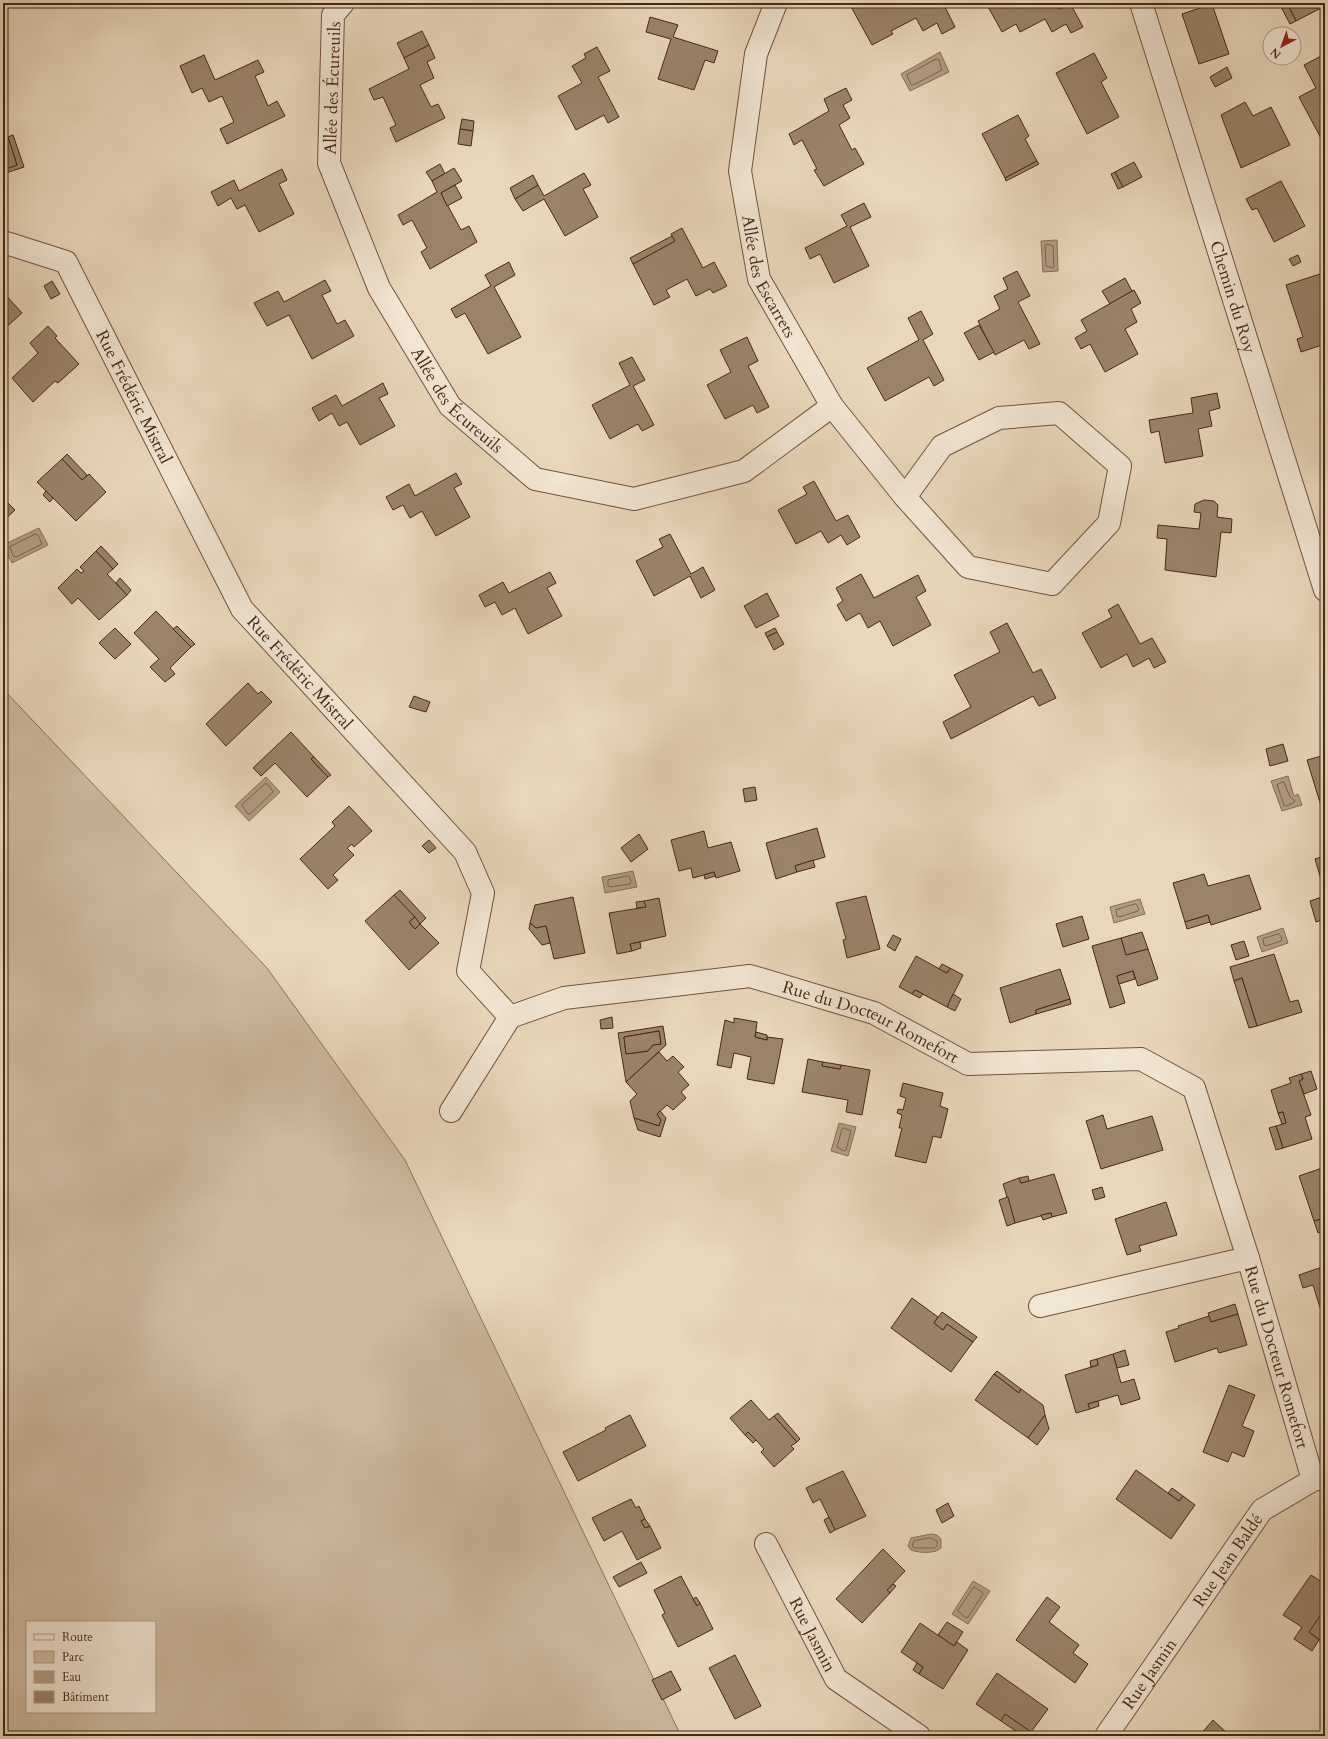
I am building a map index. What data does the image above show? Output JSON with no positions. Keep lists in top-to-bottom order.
{
  "streets": {
    "street": [
      "Allée des Écureuils",
      "Allée des Escarrets",
      "Chemin du Roy",
      "Rue Frédéric Mistral",
      "Rue du Docteur Romefort",
      "Rue Jean Baldé",
      "Rue Jasmin"
    ]
  },
  "crossings": [
    ["Allée des Écureuils", "Allée des Escarrets"],
    ["Rue Frédéric Mistral", "Rue du Docteur Romefort"],
    ["Rue du Docteur Romefort", "Rue Jean Baldé"],
    ["Rue Jean Baldé", "Rue Jasmin"]
  ],
  "legend": [
    "Route",
    "Parc",
    "Eau",
    "Bâtiment"
  ],
  "north": "bottom left"
}
